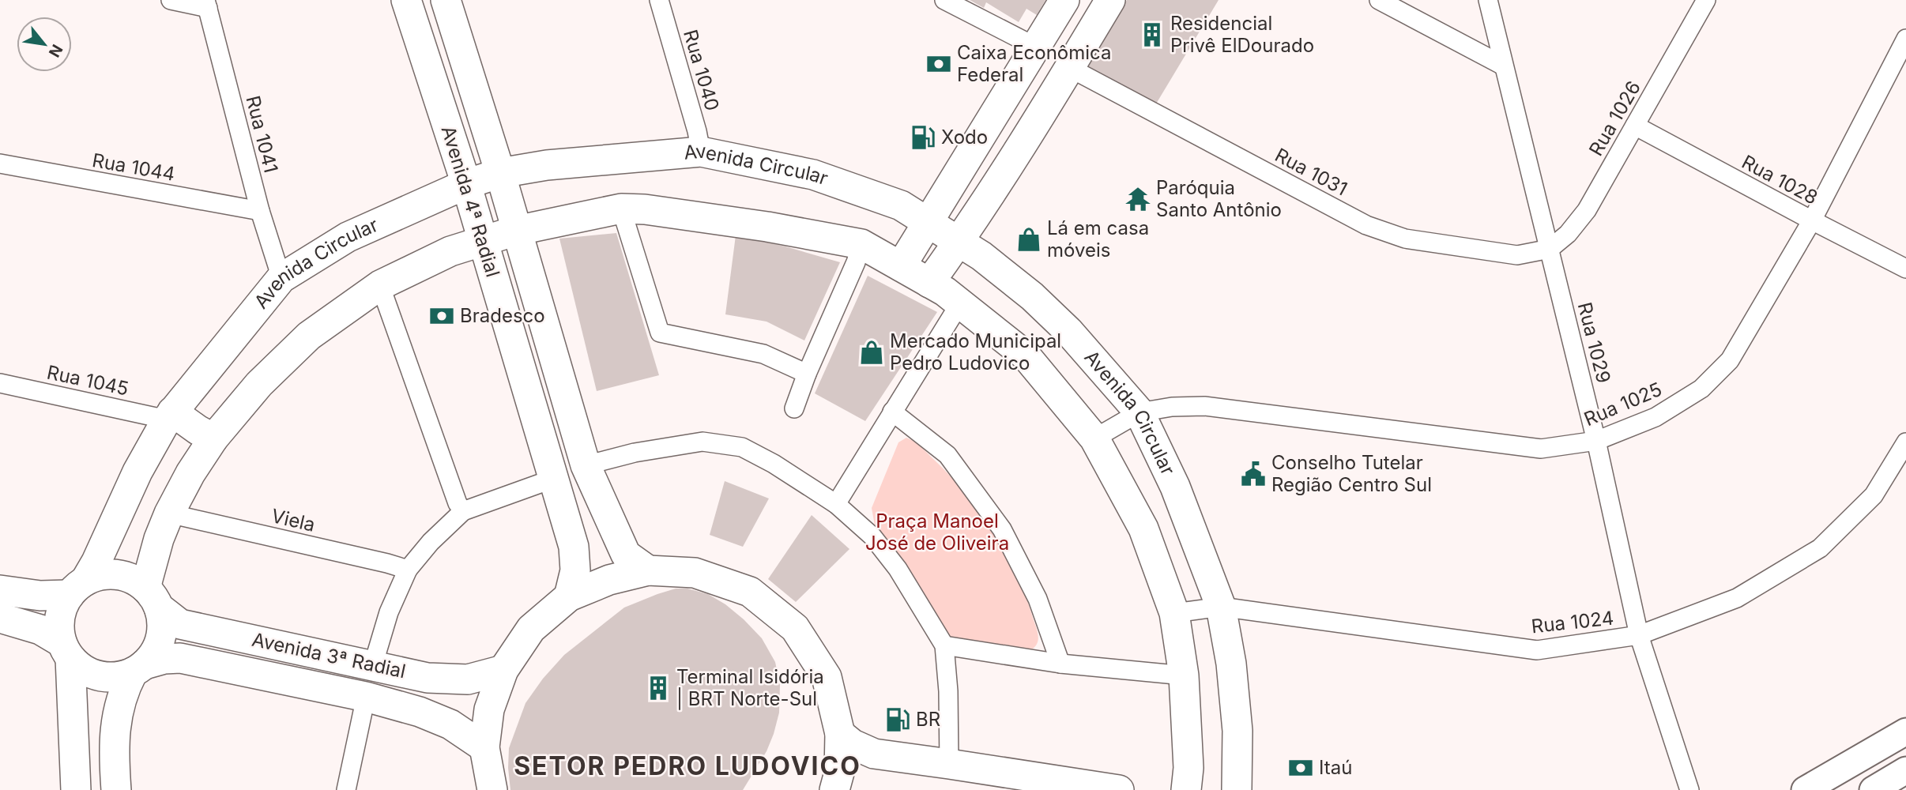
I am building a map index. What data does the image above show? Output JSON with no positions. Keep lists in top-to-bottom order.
{
  "streets": {
    "main road": ["Avenida Circular", "Avenida 4ª Radial", "Avenida 3ª Radial"],
    "street": [
      "Rua 1040",
      "Rua 1026",
      "Rua 1041",
      "Rua 1044",
      "Rua 1031",
      "Rua 1028",
      "Rua 1029",
      "Rua 1045",
      "Rua 1025",
      "Viela",
      "Rua 1024"
    ]
  },
  "crossings": [
    ["Rua 1040", "Avenida Circular"],
    ["Rua 1026", "Rua 1031"],
    ["Rua 1026", "Rua 1028"],
    ["Rua 1026", "Rua 1029"],
    ["Rua 1041", "Rua 1044"],
    ["Rua 1041", "Avenida Circular"],
    ["Avenida Circular", "Avenida 4ª Radial"],
    ["Avenida Circular", "Rua 1045"],
    ["Avenida Circular", "Rua 1025"],
    ["Avenida Circular", "Rua 1024"],
    ["Avenida Circular", "Avenida 3ª Radial"],
    ["Rua 1031", "Rua 1029"],
    ["Rua 1028", "Rua 1025"],
    ["Rua 1029", "Rua 1025"],
    ["Rua 1029", "Rua 1024"]
  ],
  "districts": ["SETOR PEDRO LUDOVICO"],
  "parks": ["Praça Manoel José de Oliveira"],
  "places": {
    "building": ["Residencial Privê ElDourado", "Terminal Isidória | BRT Norte-Sul"],
    "bank": ["Caixa Econômica Federal", "Bradesco", "Itaú"],
    "fuel station": ["Xodo", "BR"],
    "temple": ["Paróquia Santo Antônio"],
    "shop": ["Lá em casa móveis", "Mercado Municipal Pedro Ludovico"],
    "public building": ["Conselho Tutelar Região Centro Sul"]
  },
  "north": "bottom right"
}
